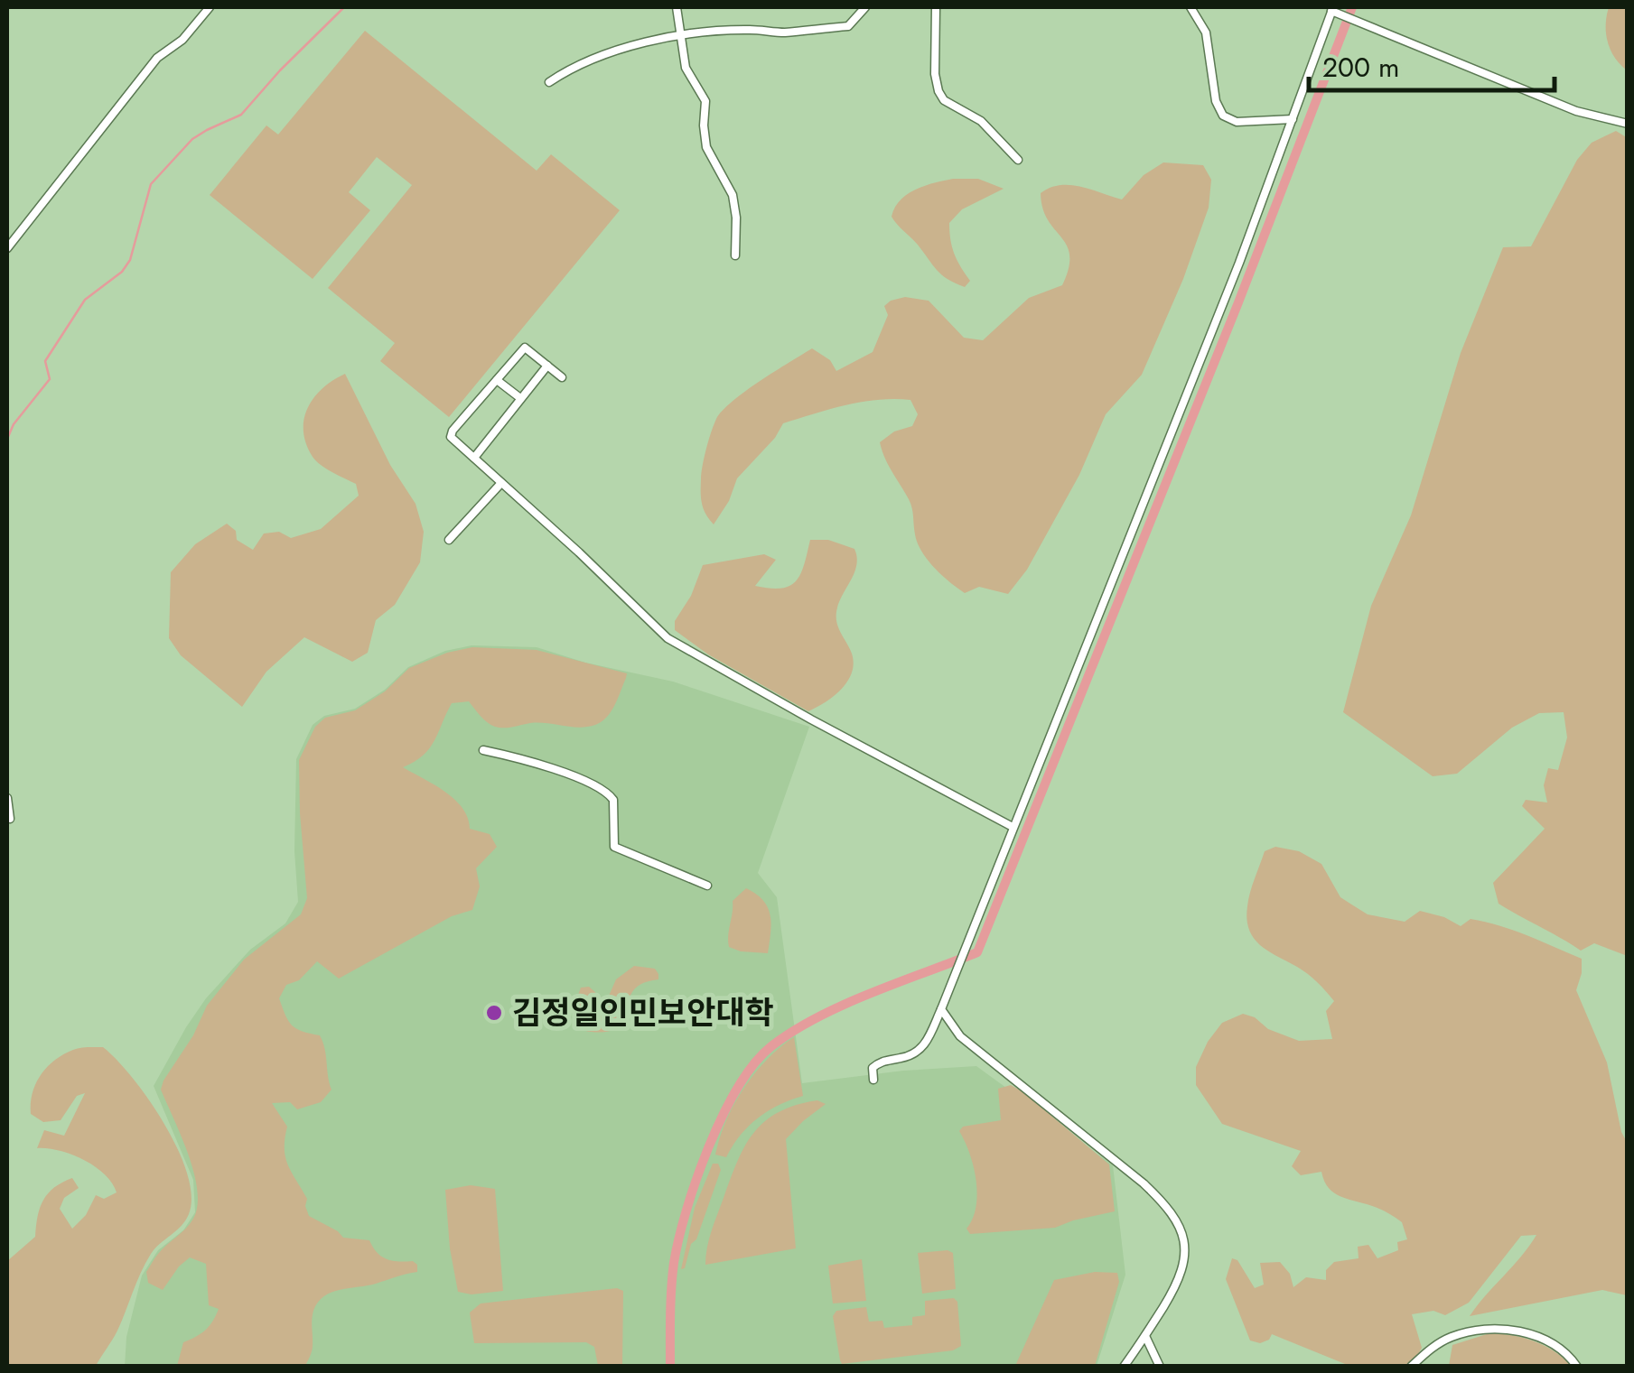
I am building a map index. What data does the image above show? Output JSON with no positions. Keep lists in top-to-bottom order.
{
  "places": ["김정일인민보안대학"],
  "scale_bar": "200 m"
}
